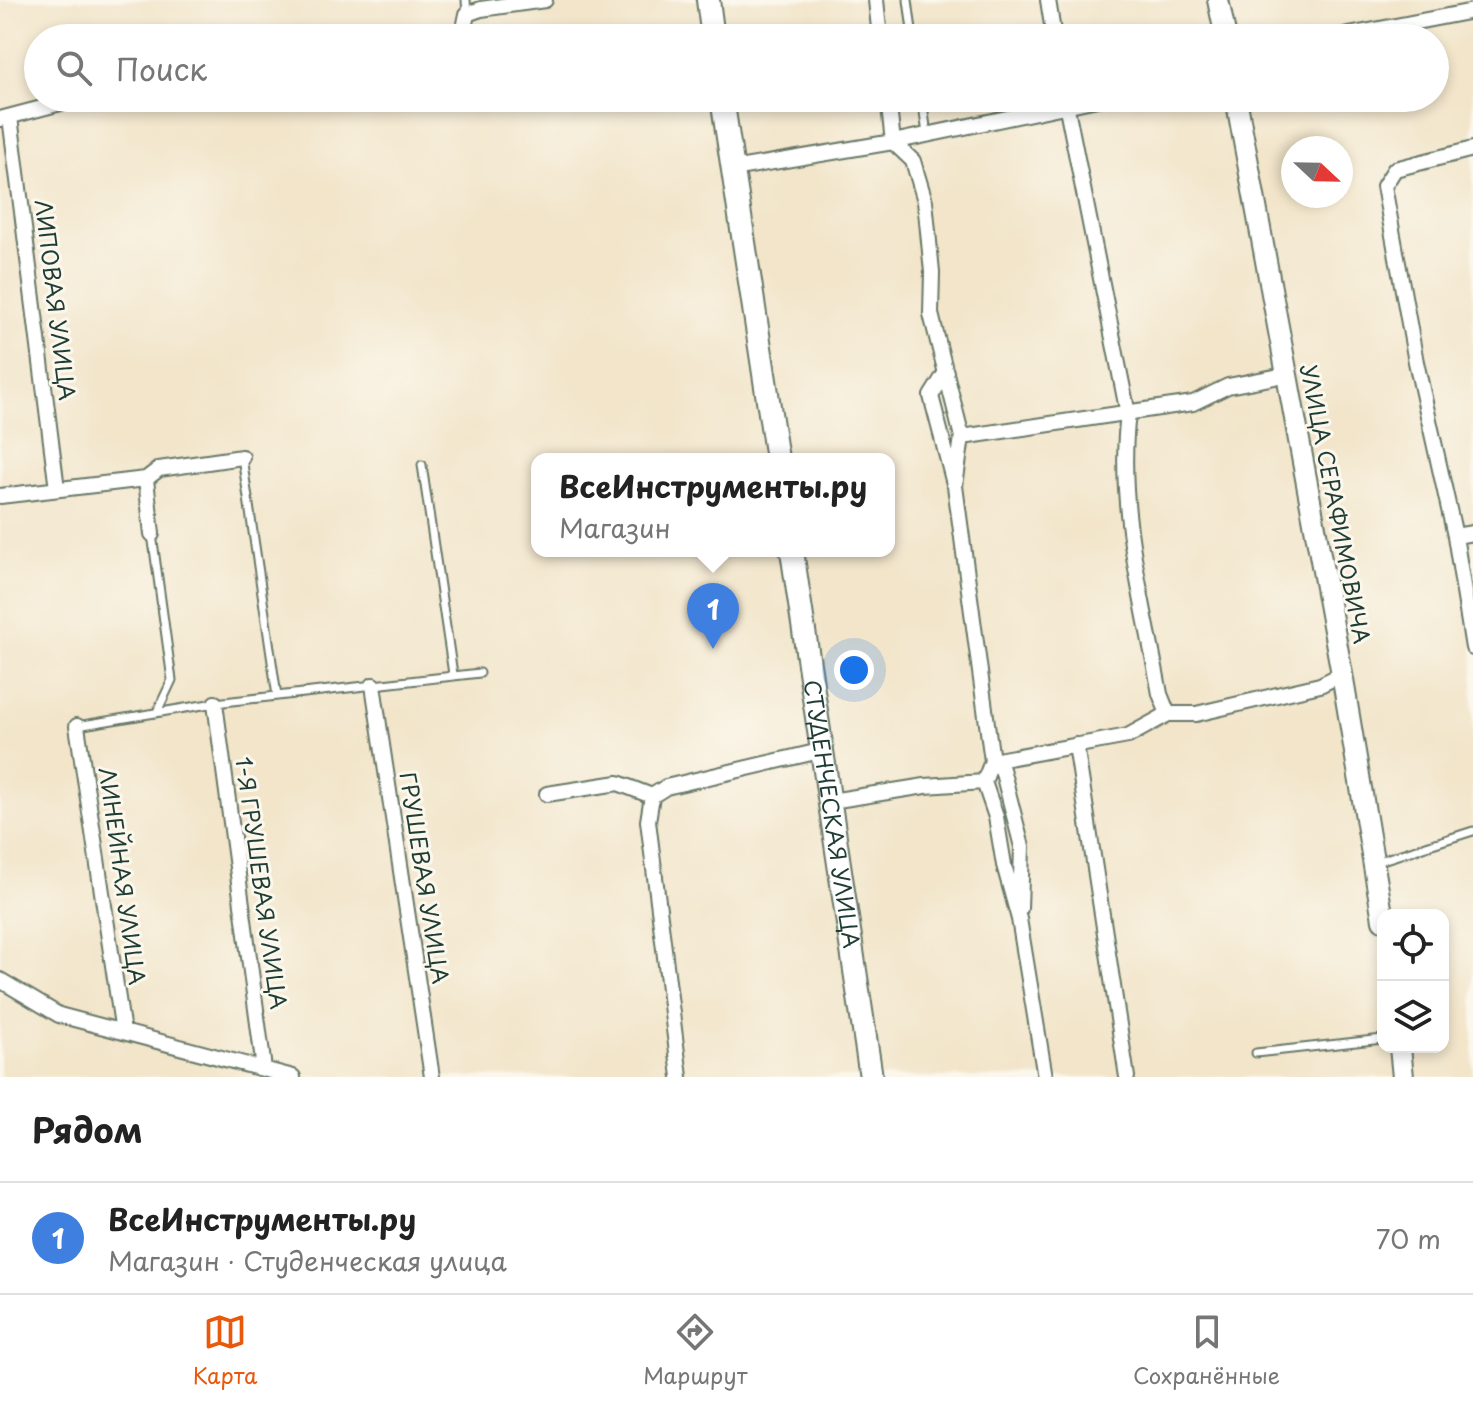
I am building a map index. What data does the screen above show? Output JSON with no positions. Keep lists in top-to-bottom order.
{
  "streets": {
    "main road": ["СТУДЕНЧЕСКАЯ УЛИЦА"],
    "street": [
      "ЛИПОВАЯ УЛИЦА",
      "УЛИЦА СЕРАФИМОВИЧА",
      "ЛИНЕЙНАЯ УЛИЦА",
      "ГРУШЕВАЯ УЛИЦА",
      "1-Я ГРУШЕВАЯ УЛИЦА"
    ]
  },
  "north": "right",
  "page": {
    "search": "Поиск",
    "popup": ["ВсеИнструменты.ру", "Магазин"],
    "pins": "1",
    "heading": "Рядом",
    "list": [
      {
        "mark": "1",
        "name": "ВсеИнструменты.ру",
        "note": "Магазин · Студенческая улица",
        "value": "70 m"
      }
    ],
    "nav": ["Карта", "Маршрут", "Сохранённые"]
  }
}
